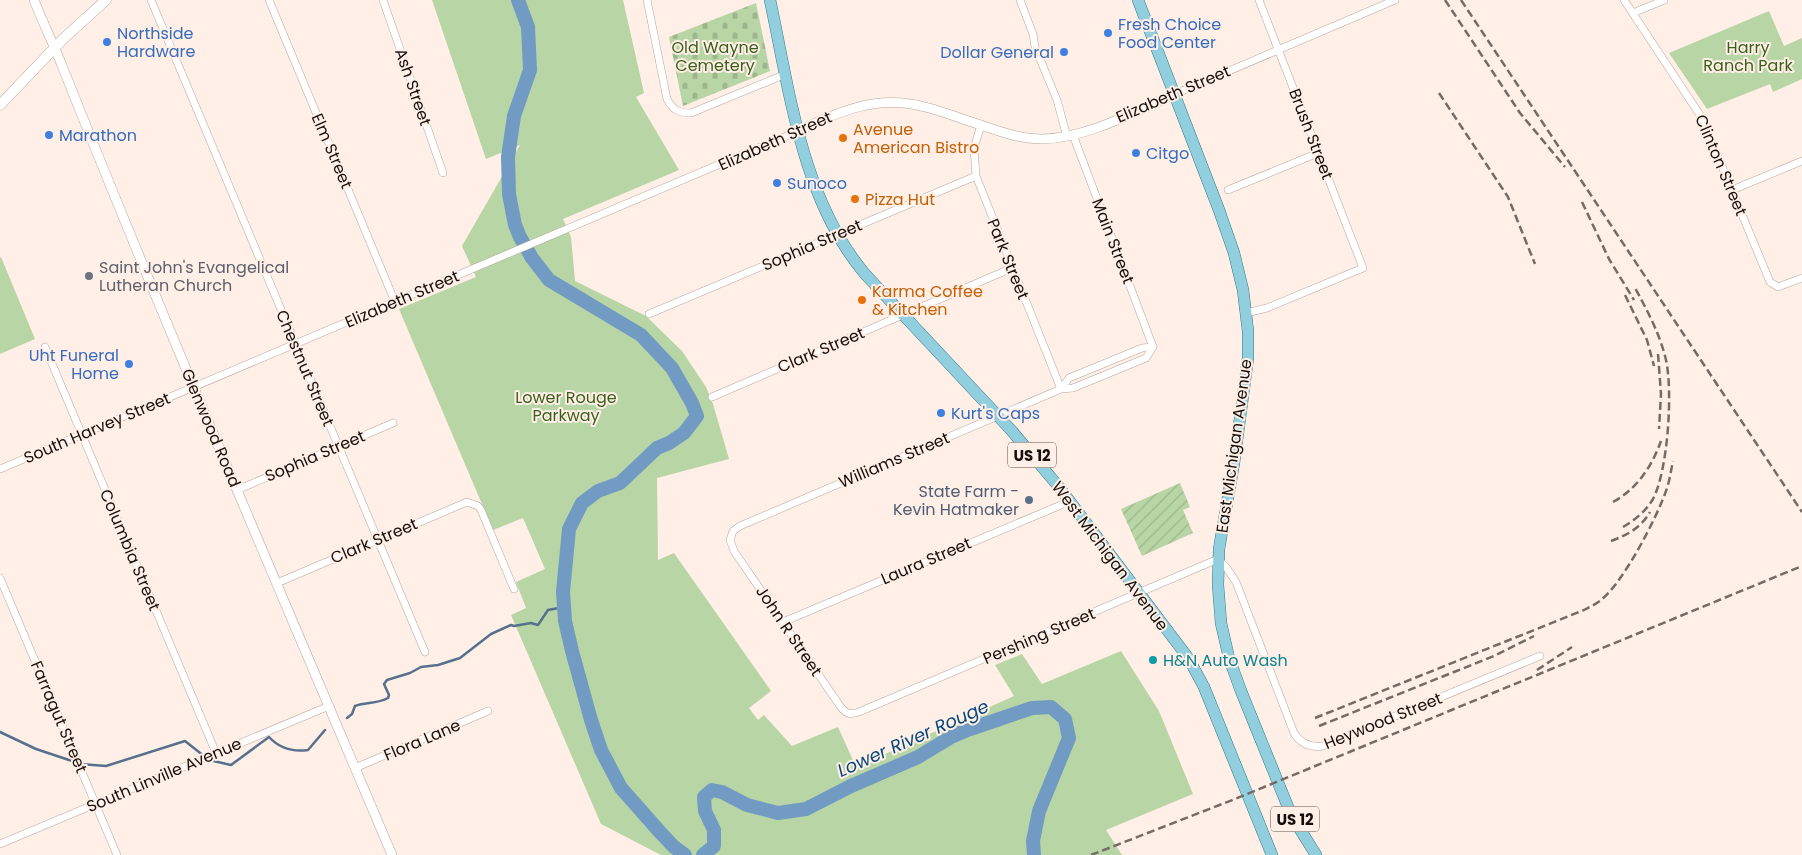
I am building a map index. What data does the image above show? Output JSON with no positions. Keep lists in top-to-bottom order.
{
  "streets": {
    "main road": ["East Michigan Avenue", "US 12", "West Michigan Avenue"],
    "street": [
      "Ash Street",
      "Elizabeth Street",
      "Brush Street",
      "Elm Street",
      "Clinton Street",
      "Main Street",
      "Sophia Street",
      "Park Street",
      "Clark Street",
      "Chestnut Street",
      "South Harvey Street",
      "Glenwood Road",
      "Williams Street",
      "Columbia Street",
      "Laura Street",
      "John R Street",
      "Pershing Street",
      "Farragut Street",
      "Heywood Street",
      "Flora Lane",
      "South Linville Avenue"
    ]
  },
  "crossings": [
    ["Elizabeth Street", "Brush Street"],
    ["Elizabeth Street", "Elm Street"],
    ["Elizabeth Street", "Main Street"],
    ["Elizabeth Street", "Park Street"],
    ["Elizabeth Street", "Chestnut Street"],
    ["Elizabeth Street", "South Harvey Street"],
    ["Elizabeth Street", "Glenwood Road"],
    ["Elizabeth Street", "East Michigan Avenue"],
    ["Elizabeth Street", "West Michigan Avenue"],
    ["Brush Street", "East Michigan Avenue"],
    ["Main Street", "Williams Street"],
    ["Sophia Street", "Park Street"],
    ["Sophia Street", "Chestnut Street"],
    ["Sophia Street", "Glenwood Road"],
    ["Sophia Street", "West Michigan Avenue"],
    ["Park Street", "Clark Street"],
    ["Park Street", "Williams Street"],
    ["Clark Street", "Chestnut Street"],
    ["Clark Street", "Glenwood Road"],
    ["Clark Street", "West Michigan Avenue"],
    ["South Harvey Street", "Glenwood Road"],
    ["South Harvey Street", "Columbia Street"],
    ["Glenwood Road", "Flora Lane"],
    ["Glenwood Road", "South Linville Avenue"],
    ["East Michigan Avenue", "Pershing Street"],
    ["East Michigan Avenue", "Heywood Street"],
    ["Williams Street", "West Michigan Avenue"],
    ["Williams Street", "John R Street"],
    ["Columbia Street", "South Linville Avenue"],
    ["West Michigan Avenue", "Laura Street"],
    ["West Michigan Avenue", "Pershing Street"],
    ["Laura Street", "John R Street"],
    ["John R Street", "Pershing Street"],
    ["Pershing Street", "Heywood Street"],
    ["Farragut Street", "South Linville Avenue"]
  ],
  "water": ["Lower River Rouge"],
  "parks": ["Old Wayne Cemetery", "Harry Ranch Park", "Lower Rouge Parkway"],
  "places": [
    "Fresh Choice Food Center",
    "Northside Hardware",
    "Dollar General",
    "Marathon",
    "Avenue American Bistro",
    "Citgo",
    "Sunoco",
    "Pizza Hut",
    "Saint John's Evangelical Lutheran Church",
    "Karma Coffee & Kitchen",
    "Uht Funeral Home",
    "Kurt's Caps",
    "State Farm - Kevin Hatmaker",
    "H&N Auto Wash"
  ]
}
